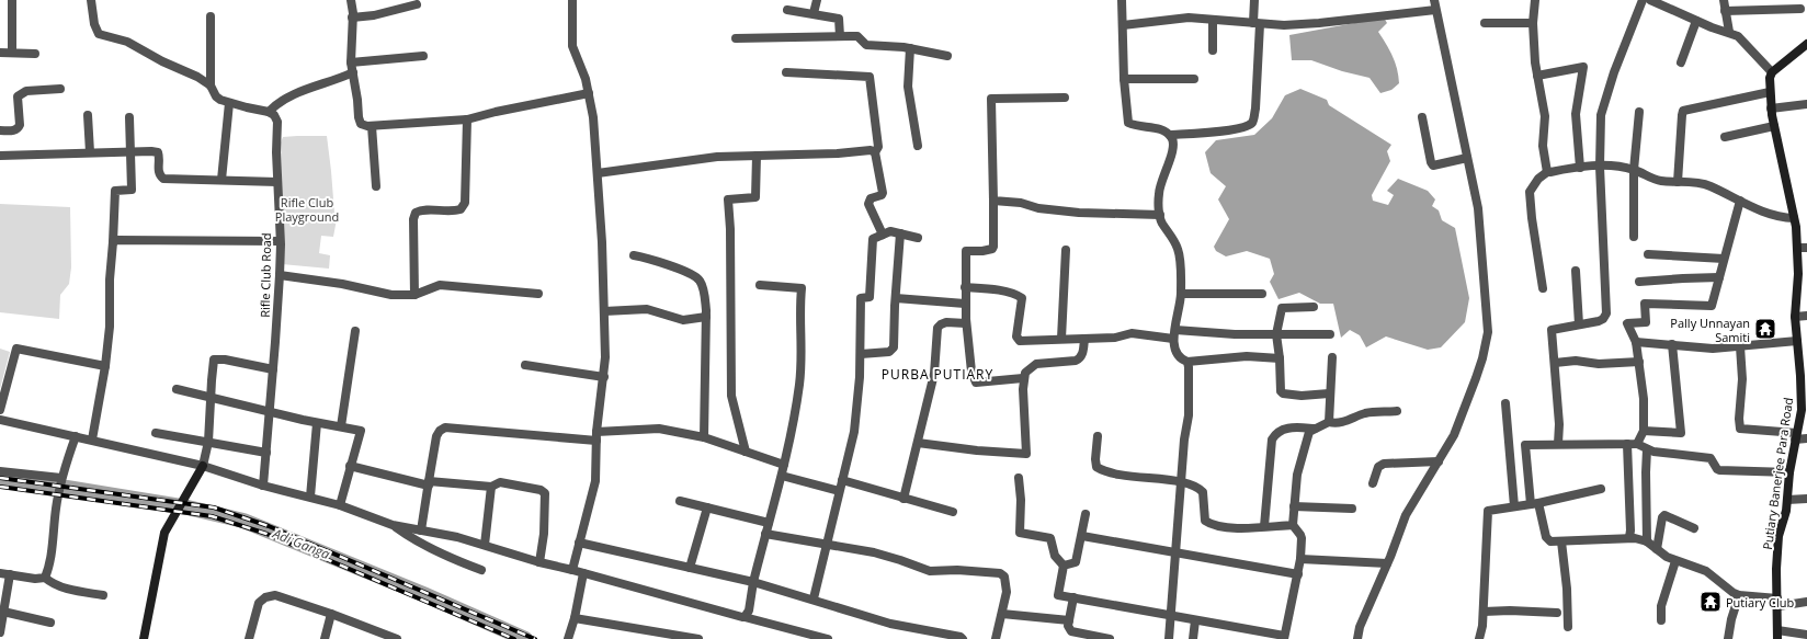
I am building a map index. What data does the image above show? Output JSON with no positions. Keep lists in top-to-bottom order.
{
  "streets": {
    "street": ["Rifle Club Road", "Putiary Banerjee Para Road"]
  },
  "districts": ["PURBA PUTIARY"],
  "water": ["Adi Ganga"],
  "parks": ["Rifle Club Playground"],
  "places": {
    "temple": ["Pally Unnayan Samiti", "Putiary Club"]
  }
}
